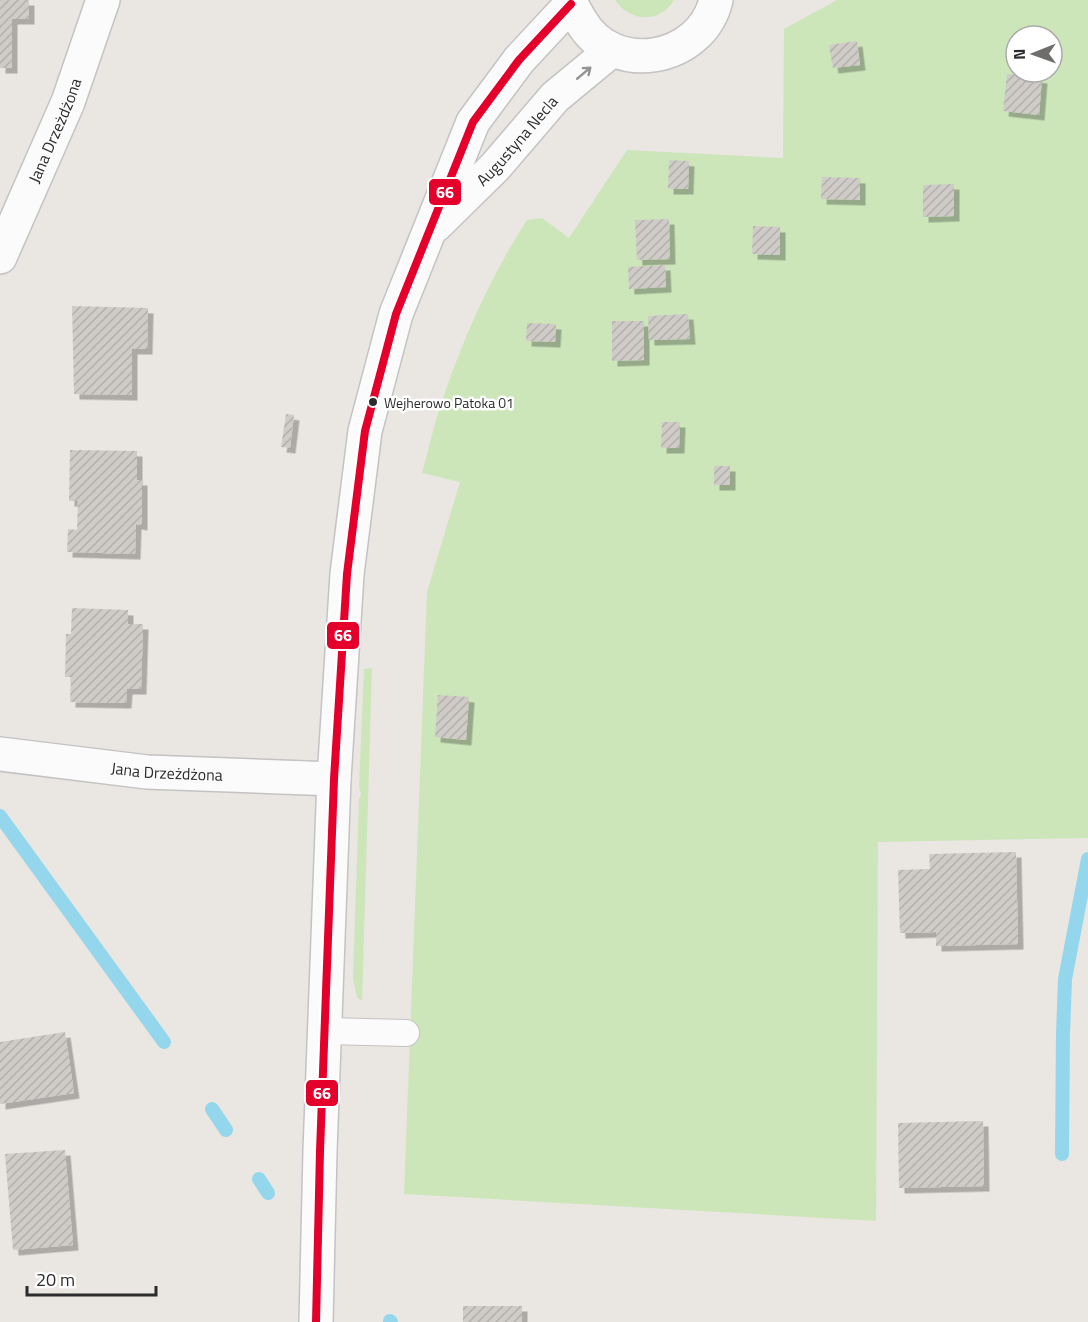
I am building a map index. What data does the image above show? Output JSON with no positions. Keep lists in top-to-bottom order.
{
  "streets": {
    "main road": ["Jana Drzeżdżona", "Augustyna Necla"]
  },
  "crossings": [
    ["Jana Drzeżdżona", "Augustyna Necla"]
  ],
  "places": ["Wejherowo Patoka 01"],
  "lines": ["transit line 66"],
  "scale_bar": "20 m",
  "north": "left"
}
